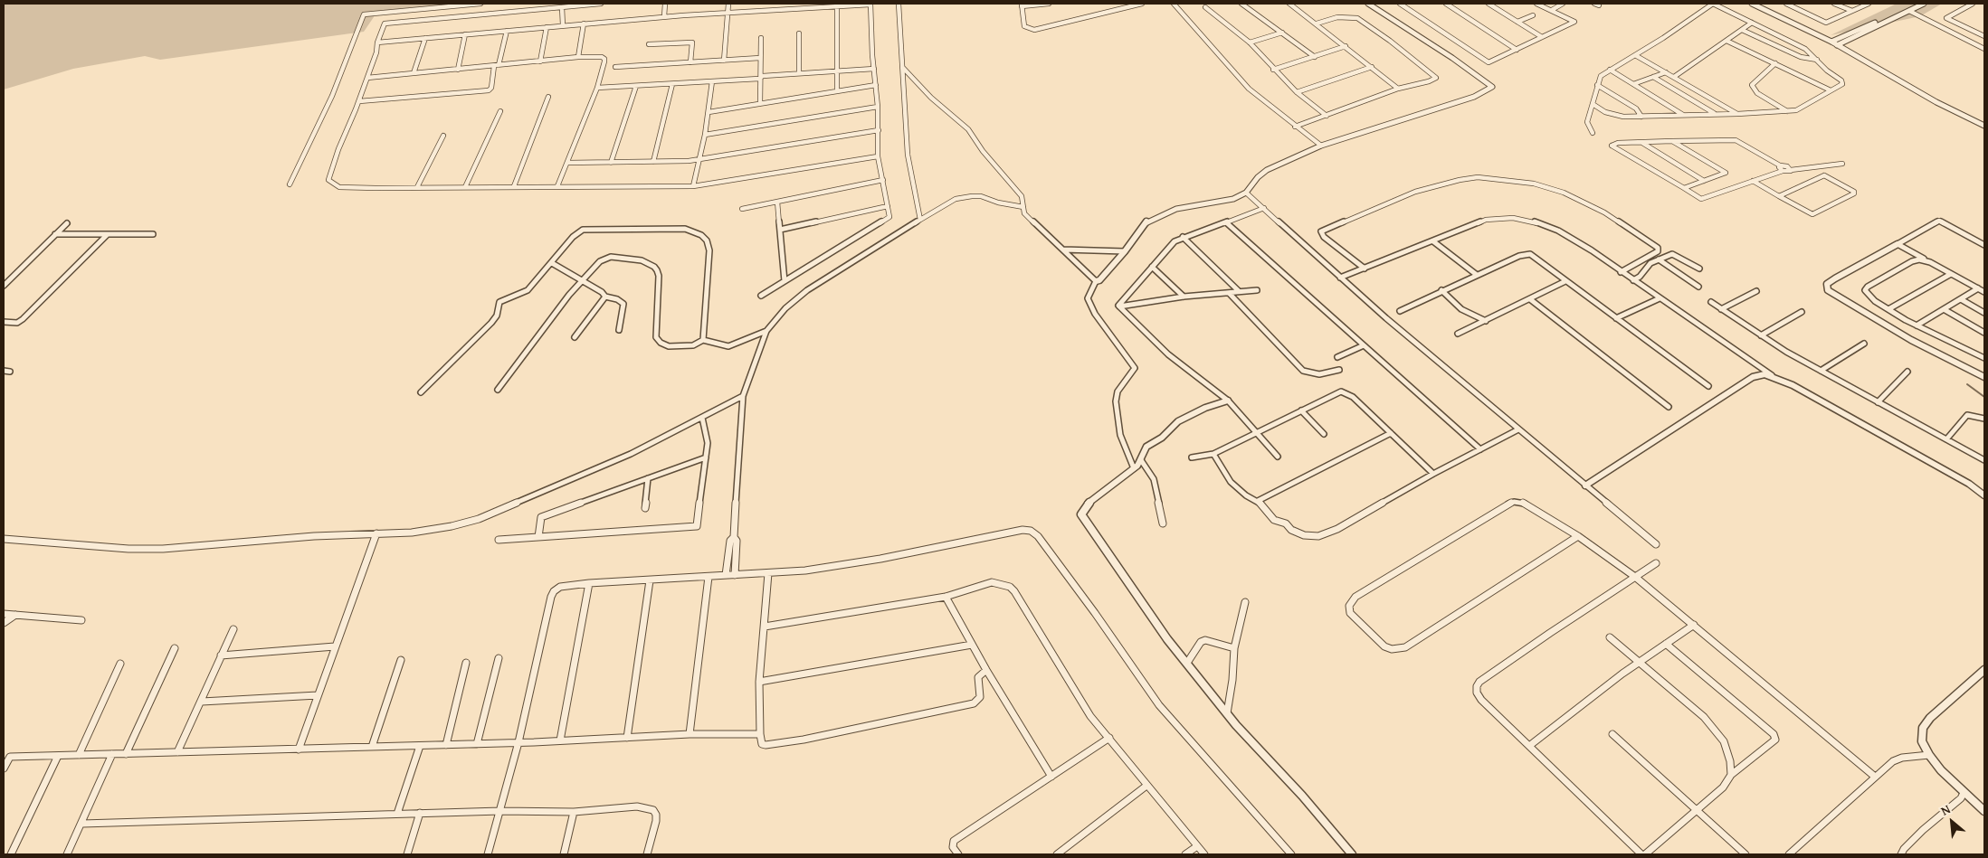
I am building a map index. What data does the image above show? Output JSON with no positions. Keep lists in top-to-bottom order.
{
  "north": "top left"
}
